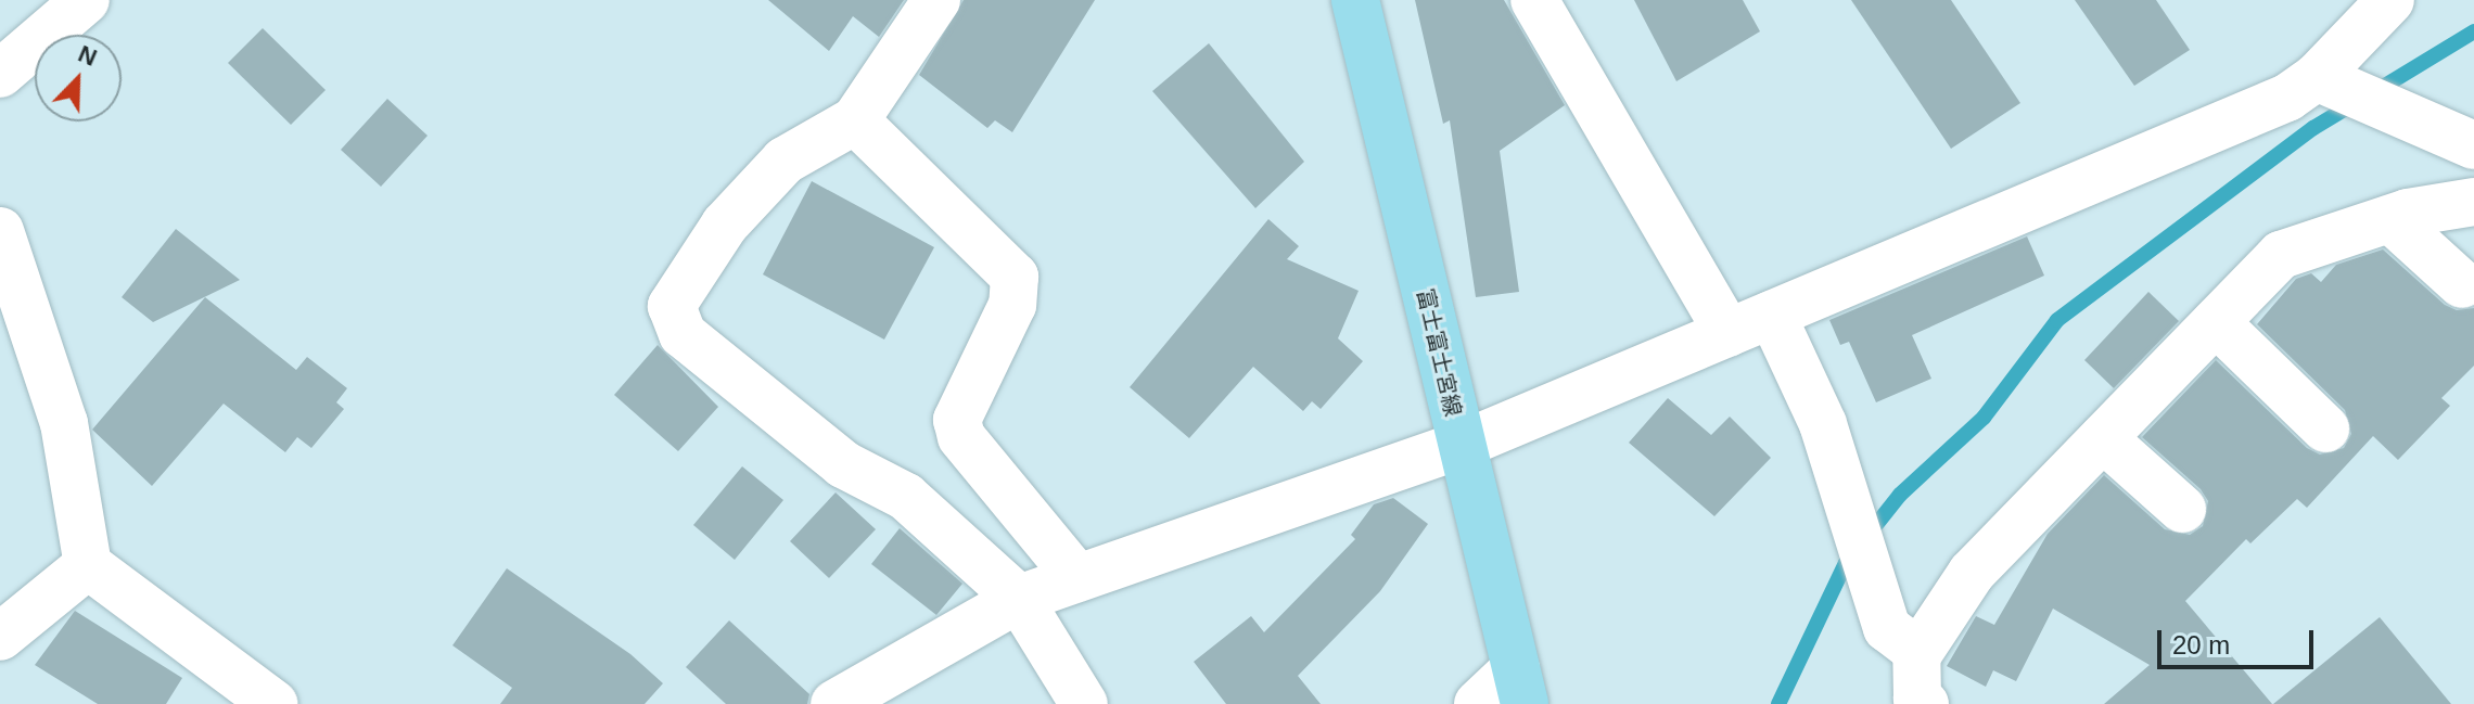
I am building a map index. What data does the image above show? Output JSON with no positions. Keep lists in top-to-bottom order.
{
  "streets": {
    "main road": ["富士富士宮線"]
  },
  "scale_bar": "20 m",
  "north": "top right"
}
